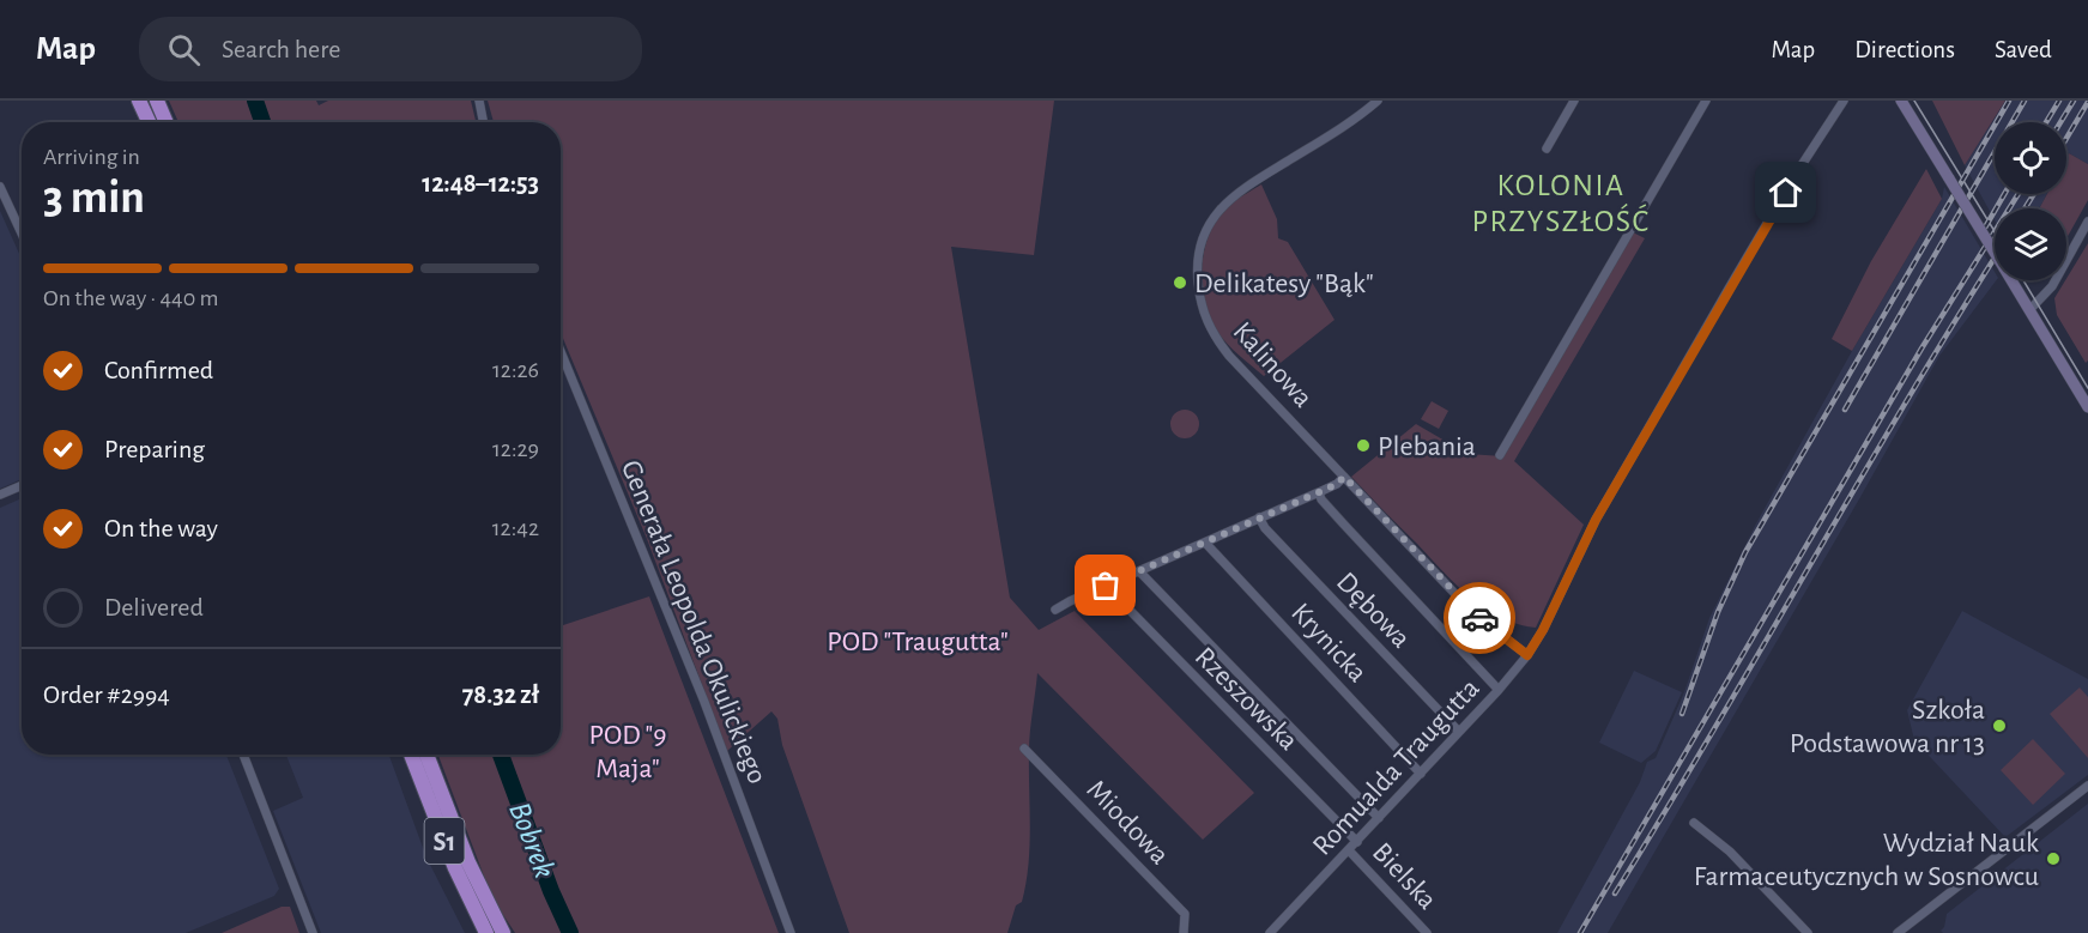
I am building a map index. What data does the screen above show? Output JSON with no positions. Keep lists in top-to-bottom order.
{
  "streets": {
    "highway": ["S1"],
    "street": [
      "Kalinowa",
      "Dębowa",
      "Generała Leopolda Okulickiego",
      "Krynicka",
      "Rzeszowska",
      "Romualda Traugutta",
      "Miodowa",
      "Bielska"
    ]
  },
  "crossings": [
    ["Kalinowa", "Romualda Traugutta"],
    ["Dębowa", "Romualda Traugutta"],
    ["Krynicka", "Romualda Traugutta"],
    ["Rzeszowska", "Romualda Traugutta"],
    ["Romualda Traugutta", "Bielska"]
  ],
  "districts": ["KOLONIA PRZYSZŁOŚĆ"],
  "water": ["Bobrek"],
  "parks": ["POD \"Traugutta\"", "POD \"9 Maja\""],
  "places": [
    "Delikatesy \"Bąk\"",
    "Plebania",
    "Szkoła Podstawowa nr 13",
    "Wydział Nauk Farmaceutycznych w Sosnowcu"
  ],
  "page": {
    "header": "Map",
    "search": "Search here",
    "nav": ["Map", "Directions", "Saved"],
    "heading": ["3 min", "Arriving in", "12:48–12:53"],
    "panel": ["Order #2994", "78.32 zł"],
    "bar": "On the way · 440 m",
    "list": [
      ["Confirmed", "12:26"],
      ["Preparing", "12:29"],
      ["On the way", "12:42"],
      "Delivered"
    ]
  }
}
